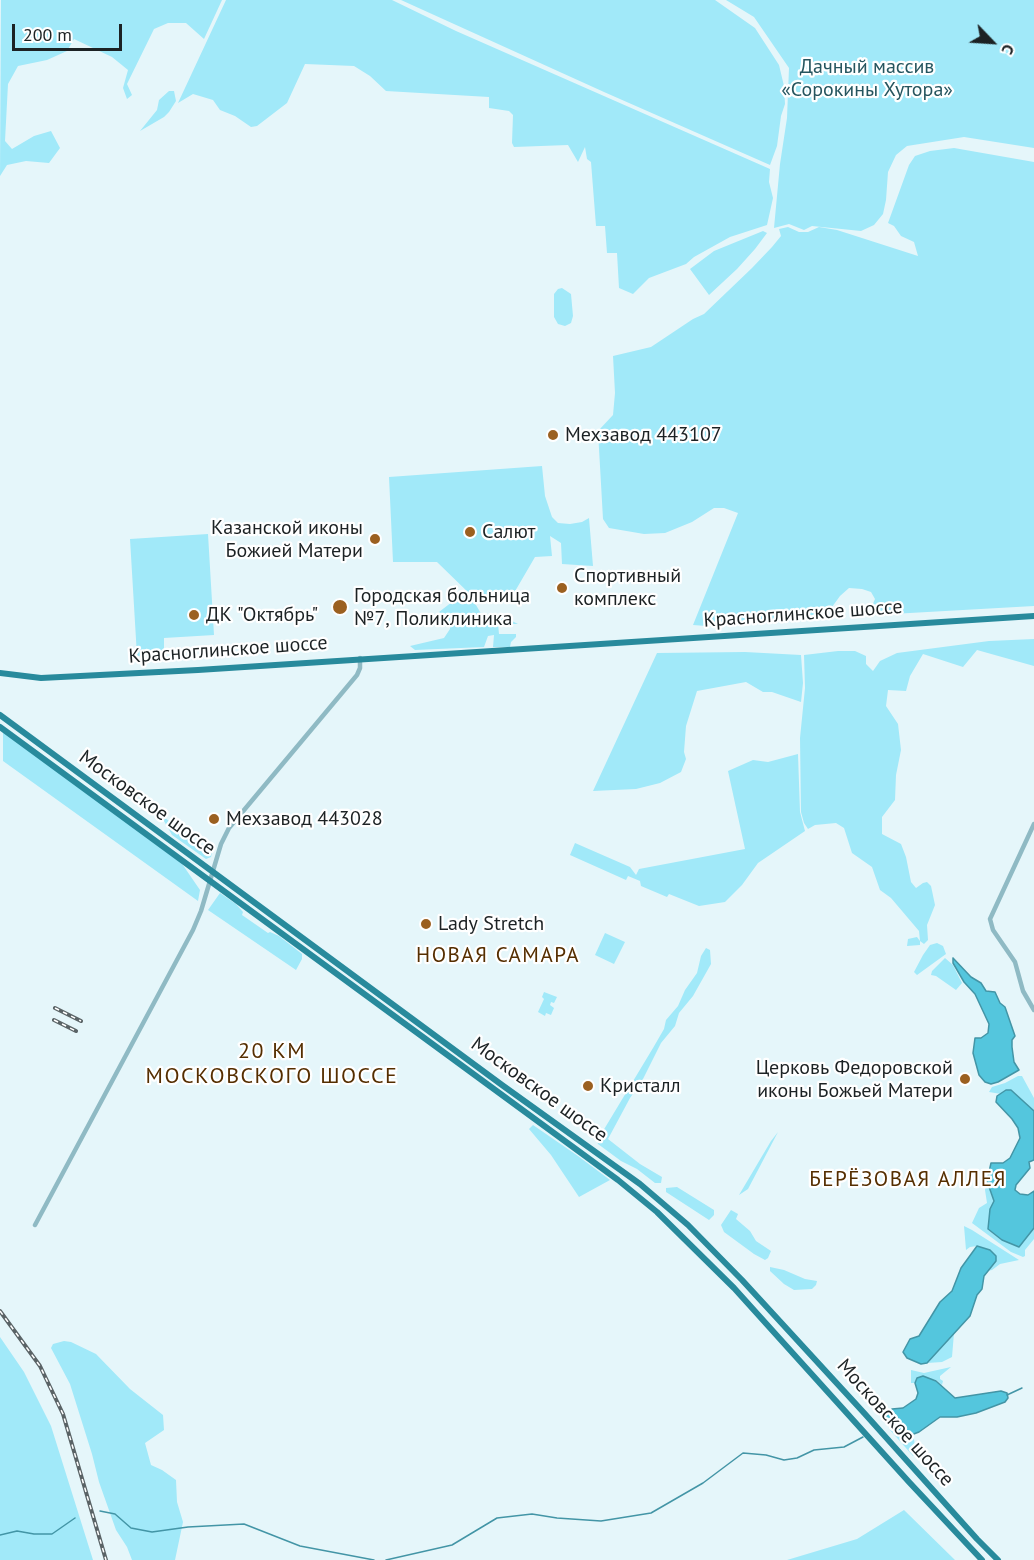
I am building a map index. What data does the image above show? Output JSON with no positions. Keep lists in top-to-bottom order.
{
  "streets": {
    "main road": ["Красноглинское шоссе", "Московское шоссе"]
  },
  "districts": ["НОВАЯ САМАРА", "20 КМ МОСКОВСКОГО ШОССЕ", "БЕРЁЗОВАЯ АЛЛЕЯ"],
  "parks": ["Дачный массив «Сорокины Хутора»"],
  "places": [
    "Мехзавод 443107",
    "Салют",
    "Казанской иконы Божией Матери",
    "Спортивный комплекс",
    "Городская больница №7, Поликлиника",
    "ДК \"Октябрь\"",
    "Мехзавод 443028",
    "Lady Stretch",
    "Церковь Федоровской иконы Божьей Матери",
    "Кристалл"
  ],
  "scale_bar": "200 m",
  "north": "bottom right"
}
